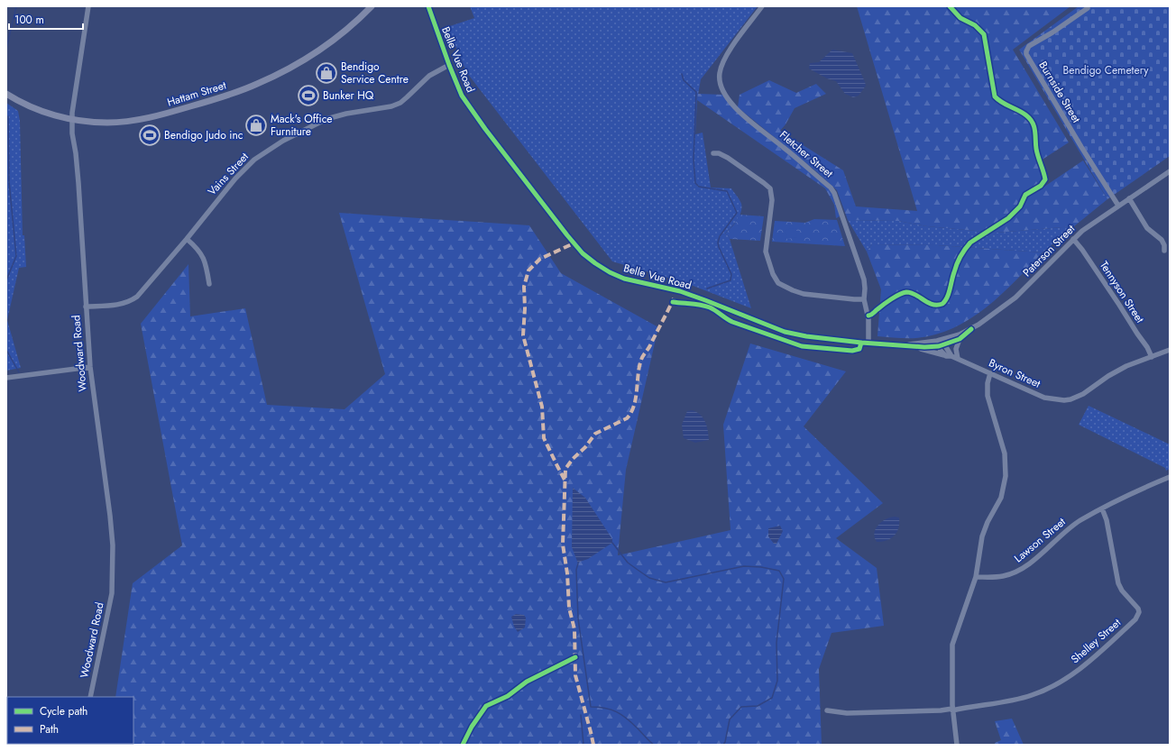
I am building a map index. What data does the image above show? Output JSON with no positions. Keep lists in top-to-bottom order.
{
  "streets": {
    "main road": ["Hattam Street"],
    "street": [
      "Belle Vue Road",
      "Burnside Street",
      "Fletcher Street",
      "Vains Street",
      "Paterson Street",
      "Tennyson Street",
      "Woodward Road",
      "Byron Street",
      "Lawson Street",
      "Shelley Street"
    ]
  },
  "crossings": [
    ["Belle Vue Road", "Fletcher Street"],
    ["Belle Vue Road", "Vains Street"],
    ["Belle Vue Road", "Paterson Street"],
    ["Belle Vue Road", "Byron Street"],
    ["Burnside Street", "Paterson Street"],
    ["Hattam Street", "Woodward Road"],
    ["Vains Street", "Woodward Road"],
    ["Paterson Street", "Tennyson Street"],
    ["Paterson Street", "Byron Street"],
    ["Tennyson Street", "Byron Street"],
    ["Lawson Street", "Shelley Street"]
  ],
  "parks": ["Bendigo Cemetery"],
  "places": {
    "shop": ["Bendigo Service Centre", "Mack's Office Furniture"],
    "sports": ["Bunker HQ", "Bendigo Judo inc"]
  },
  "legend": ["Cycle path", "Path"],
  "scale_bar": "100 m"
}
